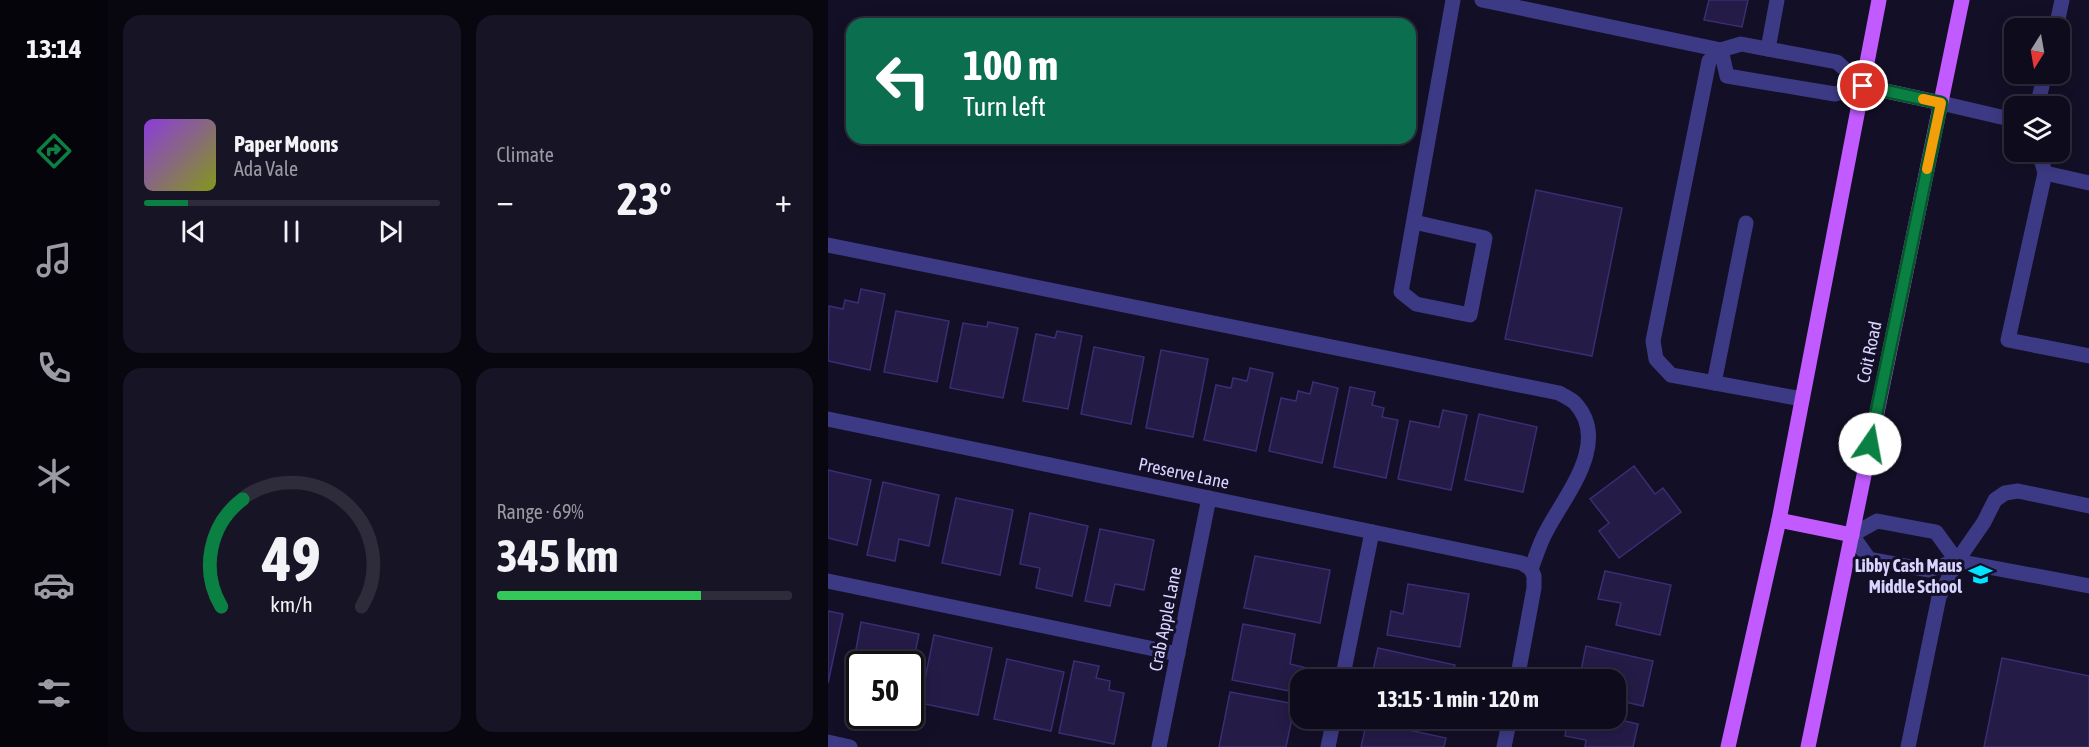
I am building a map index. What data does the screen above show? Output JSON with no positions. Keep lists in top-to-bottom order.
{
  "streets": {
    "main road": ["Coit Road"],
    "street": ["Preserve Lane", "Crab Apple Lane"]
  },
  "crossings": [
    ["Preserve Lane", "Crab Apple Lane"]
  ],
  "places": {
    "school or university": ["Libby Cash Maus Middle School"]
  },
  "north": "bottom",
  "page": {
    "tabs": "13:14",
    "tile": [
      "Climate",
      ["Range · 69%", "345 km"]
    ],
    "turn": ["100 m", "Turn left"],
    "song": ["Paper Moons", "Ada Vale"],
    "heat": ["−", "23°", "+"],
    "limit": "50",
    "trip": "13:15 · 1 min · 120 m",
    "gauge": ["49", "km/h"]
  }
}
